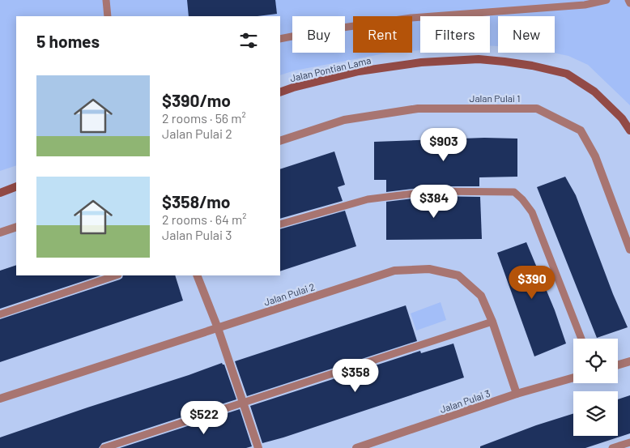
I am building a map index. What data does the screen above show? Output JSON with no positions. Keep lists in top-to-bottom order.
{
  "streets": {
    "street": [
      "Jalan Pontian Lama",
      "Jalan Pulai 1",
      "Jalan Pulai 2",
      "Jalan Pulai 3"
    ]
  },
  "crossings": [
    ["Jalan Pulai 2", "Jalan Pulai 3"]
  ],
  "page": {
    "chip": [
      "Buy",
      "Rent",
      "Filters",
      "New"
    ],
    "heading": "5 homes",
    "list": [
      {
        "name": "$390/mo",
        "note": "2 rooms · 56 m² · Jalan Pulai 2"
      },
      {
        "name": "$358/mo",
        "note": "2 rooms · 64 m² · Jalan Pulai 3"
      }
    ],
    "price": [
      "$903",
      "$384",
      "$390",
      "$358",
      "$522"
    ]
  }
}
